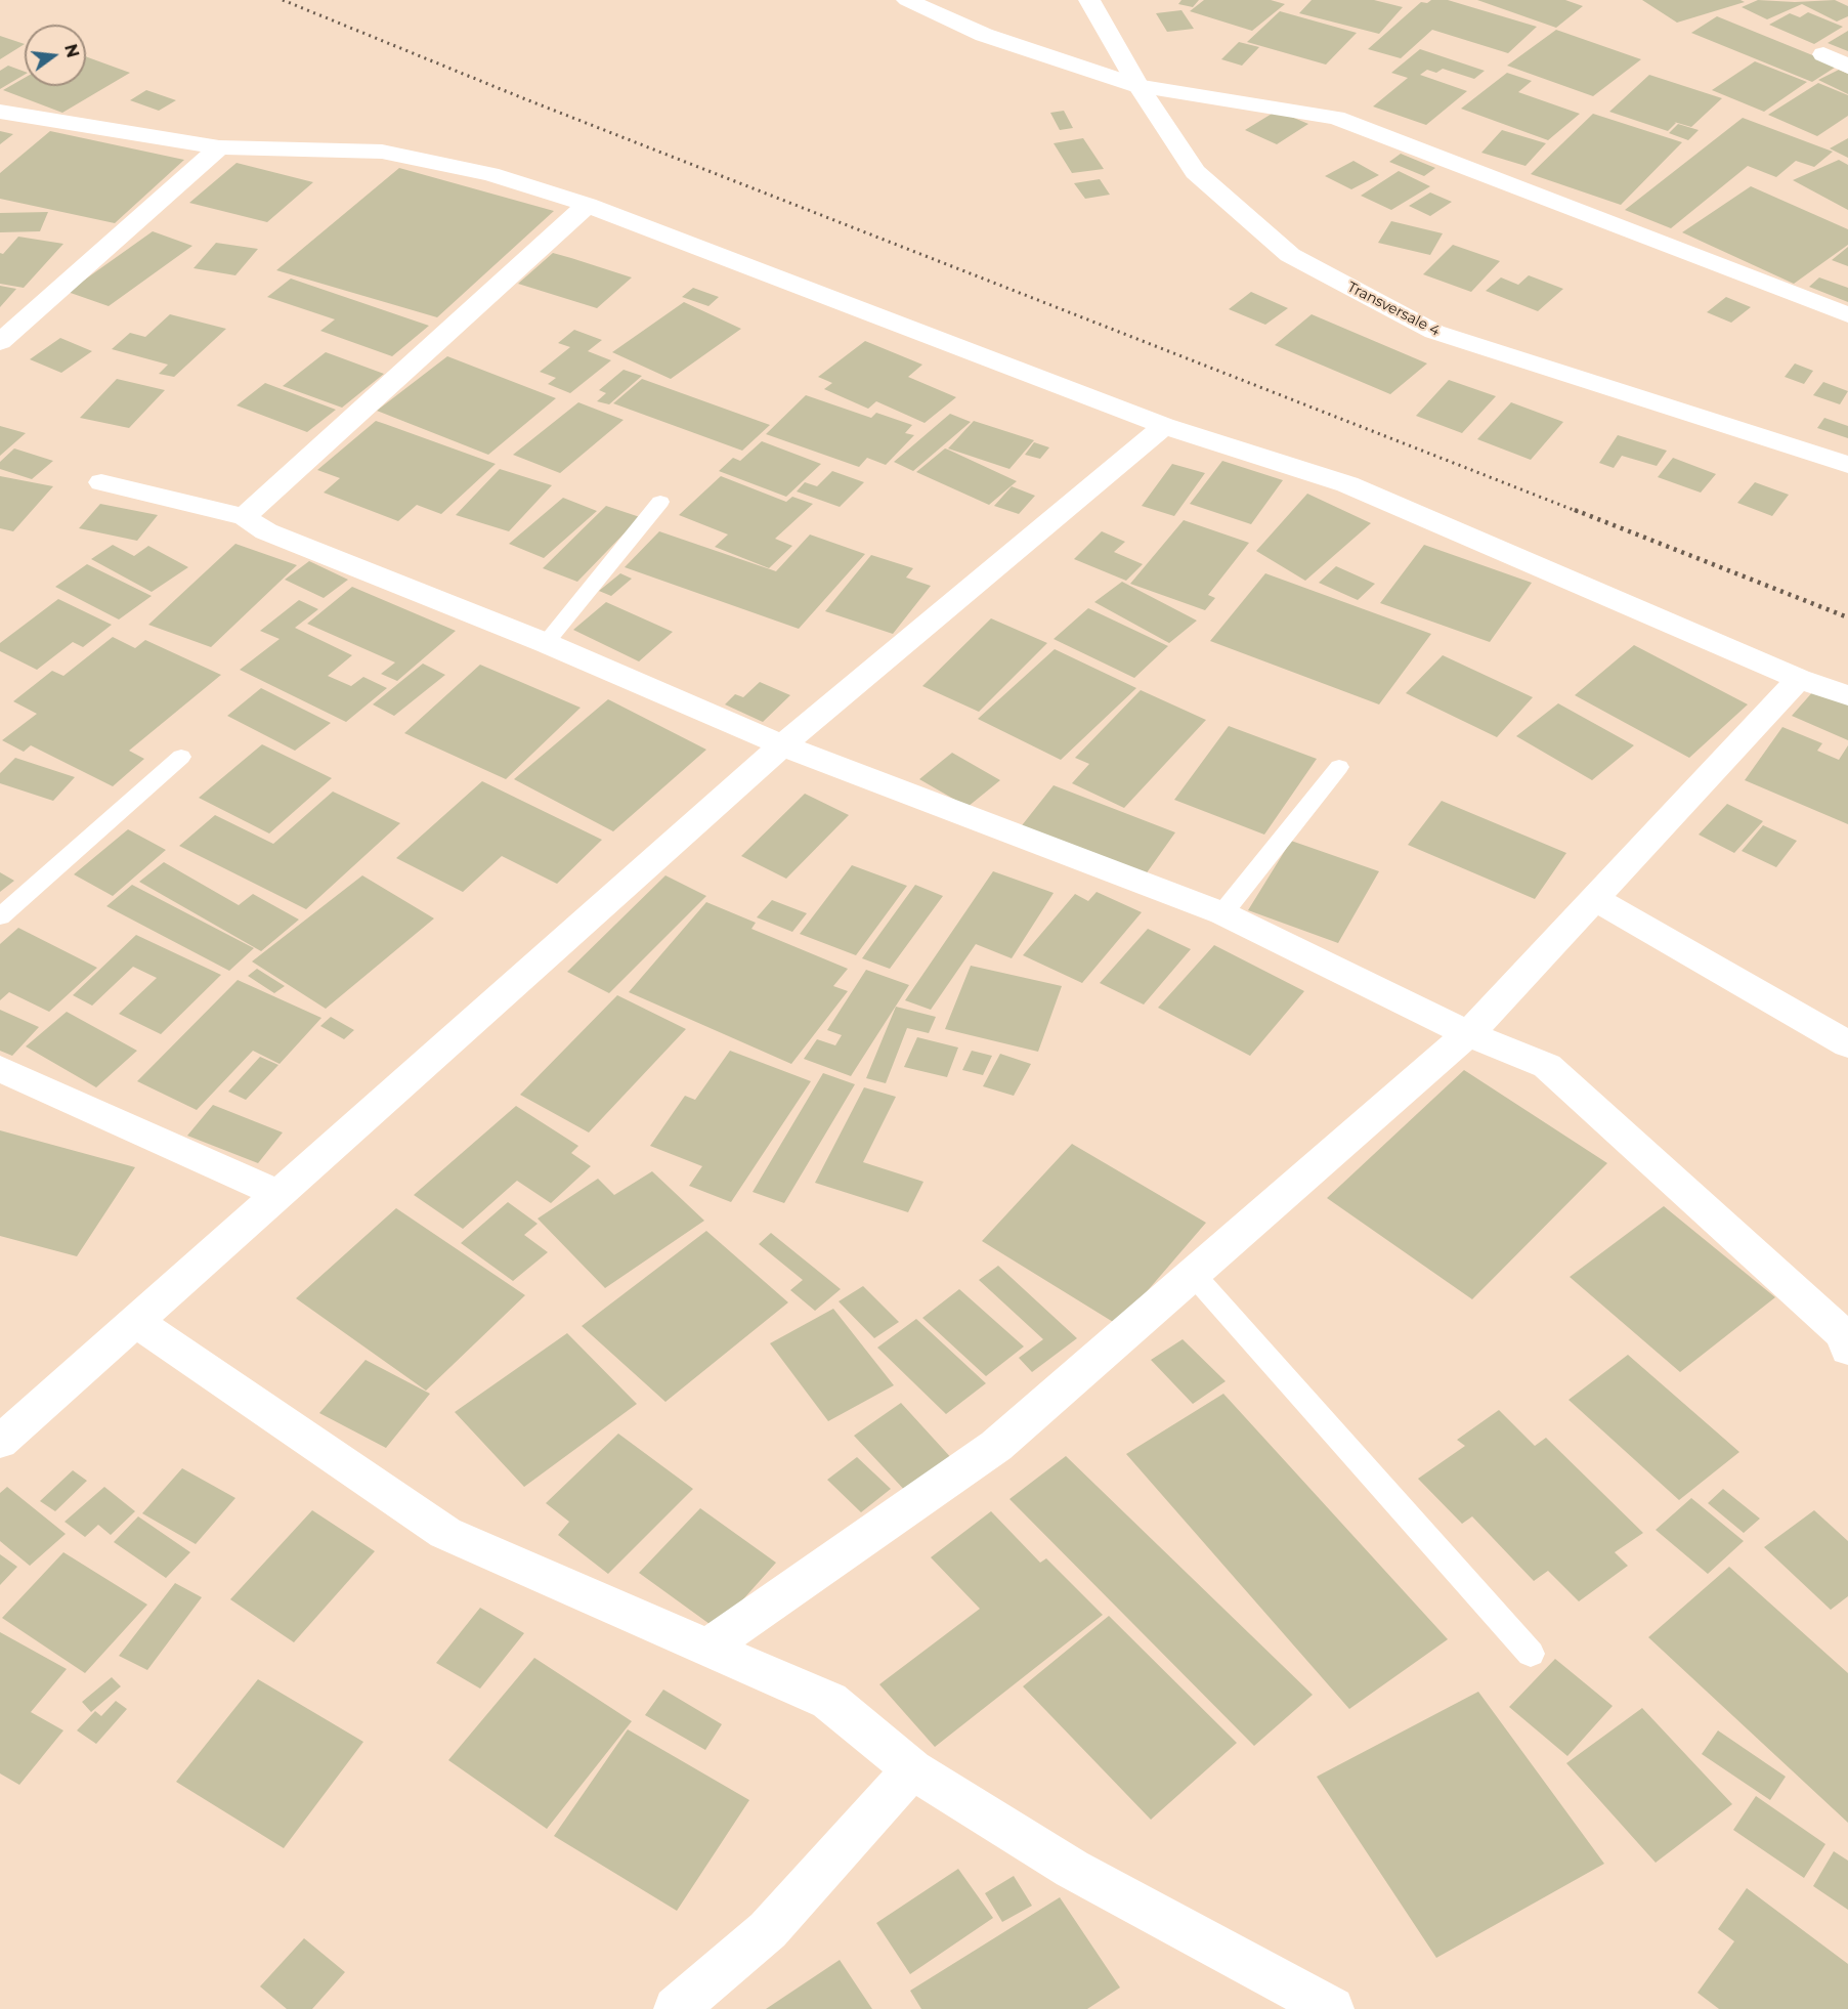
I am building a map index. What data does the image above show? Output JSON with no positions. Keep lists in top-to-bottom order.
{
  "streets": {
    "street": ["Transversale 4"]
  },
  "north": "right"
}
